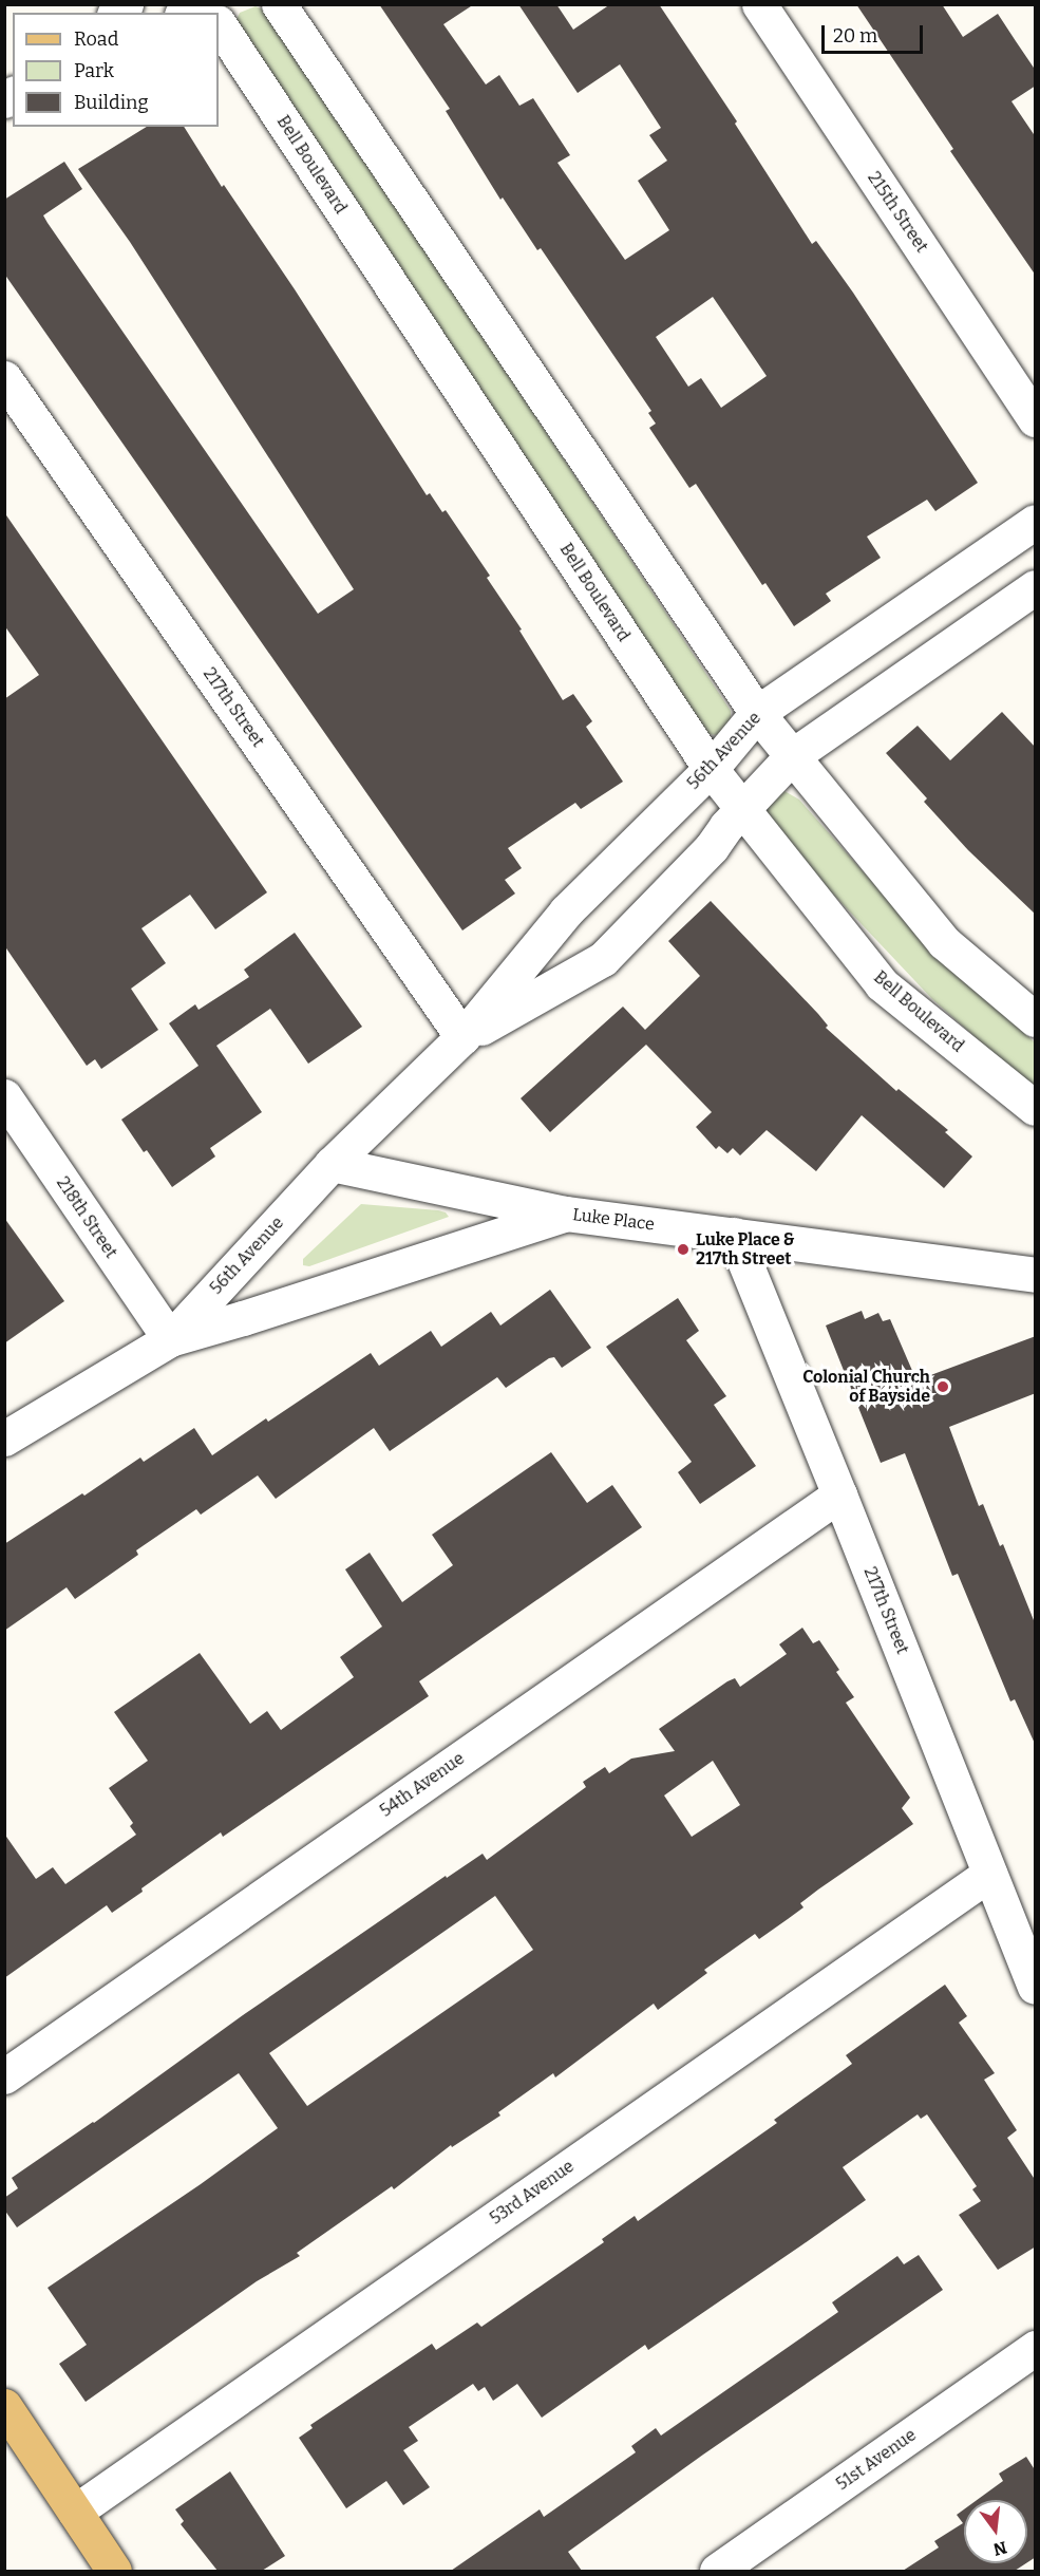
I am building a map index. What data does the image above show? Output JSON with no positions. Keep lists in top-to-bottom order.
{
  "streets": {
    "street": [
      "Bell Boulevard",
      "215th Street",
      "217th Street",
      "56th Avenue",
      "218th Street",
      "Luke Place",
      "54th Avenue",
      "53rd Avenue",
      "51st Avenue"
    ]
  },
  "crossings": [
    ["Bell Boulevard", "56th Avenue"],
    ["217th Street", "56th Avenue"],
    ["217th Street", "Luke Place"],
    ["217th Street", "54th Avenue"],
    ["217th Street", "53rd Avenue"],
    ["56th Avenue", "218th Street"],
    ["56th Avenue", "Luke Place"],
    ["218th Street", "Luke Place"]
  ],
  "places": ["Luke Place & 217th Street", "Colonial Church of Bayside"],
  "legend": ["Road", "Park", "Building"],
  "scale_bar": "20 m",
  "north": "bottom"
}
